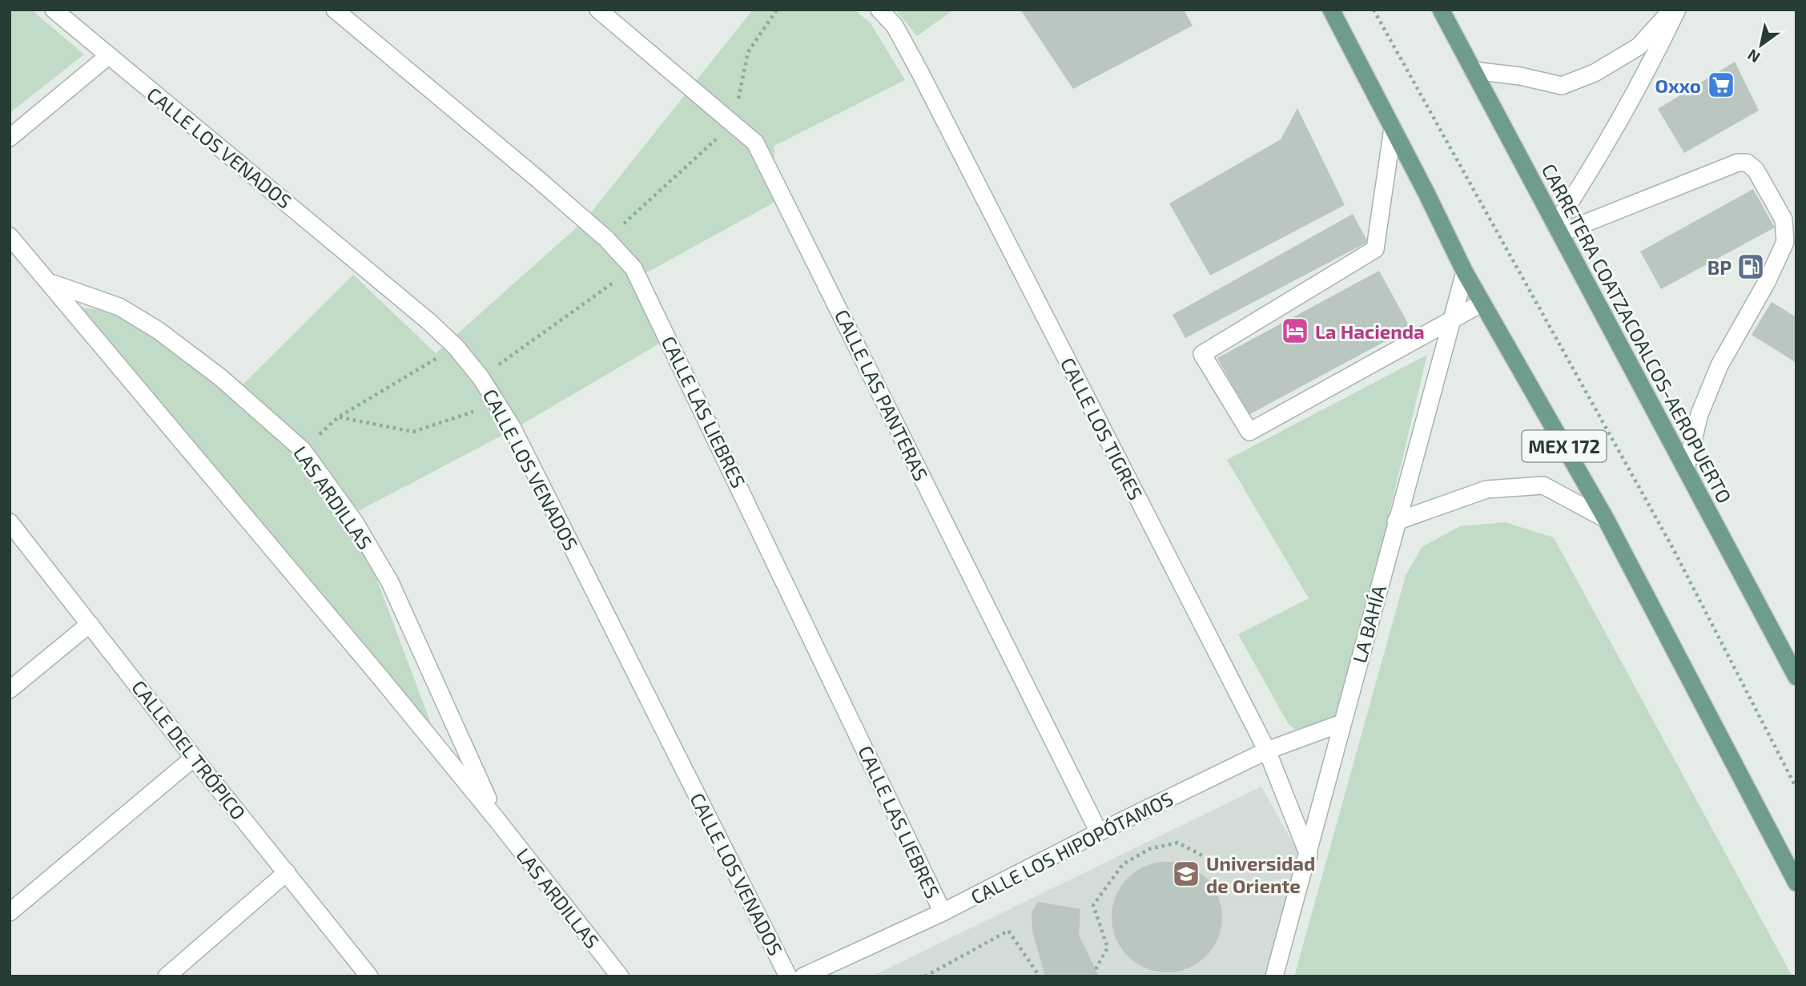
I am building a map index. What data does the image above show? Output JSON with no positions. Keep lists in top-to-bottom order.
{
  "streets": {
    "main road": ["CARRETERA COATZACOALCOS-AEROPUERTO", "MEX 172"],
    "street": [
      "CALLE LOS VENADOS",
      "CALLE LAS PANTERAS",
      "CALLE LAS LIEBRES",
      "CALLE LOS TIGRES",
      "LAS ARDILLAS",
      "LA BAHÍA",
      "CALLE DEL TRÓPICO",
      "CALLE LOS HIPOPÓTAMOS"
    ]
  },
  "crossings": [
    ["CALLE LAS PANTERAS", "CALLE LOS HIPOPÓTAMOS"],
    ["CALLE LAS LIEBRES", "CALLE LOS HIPOPÓTAMOS"],
    ["CALLE LOS TIGRES", "LA BAHÍA"],
    ["CALLE LOS TIGRES", "CALLE LOS HIPOPÓTAMOS"],
    ["MEX 172", "LA BAHÍA"],
    ["LA BAHÍA", "CALLE LOS HIPOPÓTAMOS"]
  ],
  "places": {
    "supermarket": ["Oxxo"],
    "fuel station": ["BP"],
    "hotel": ["La Hacienda"],
    "school or university": ["Universidad de Oriente"]
  },
  "north": "bottom left"
}
